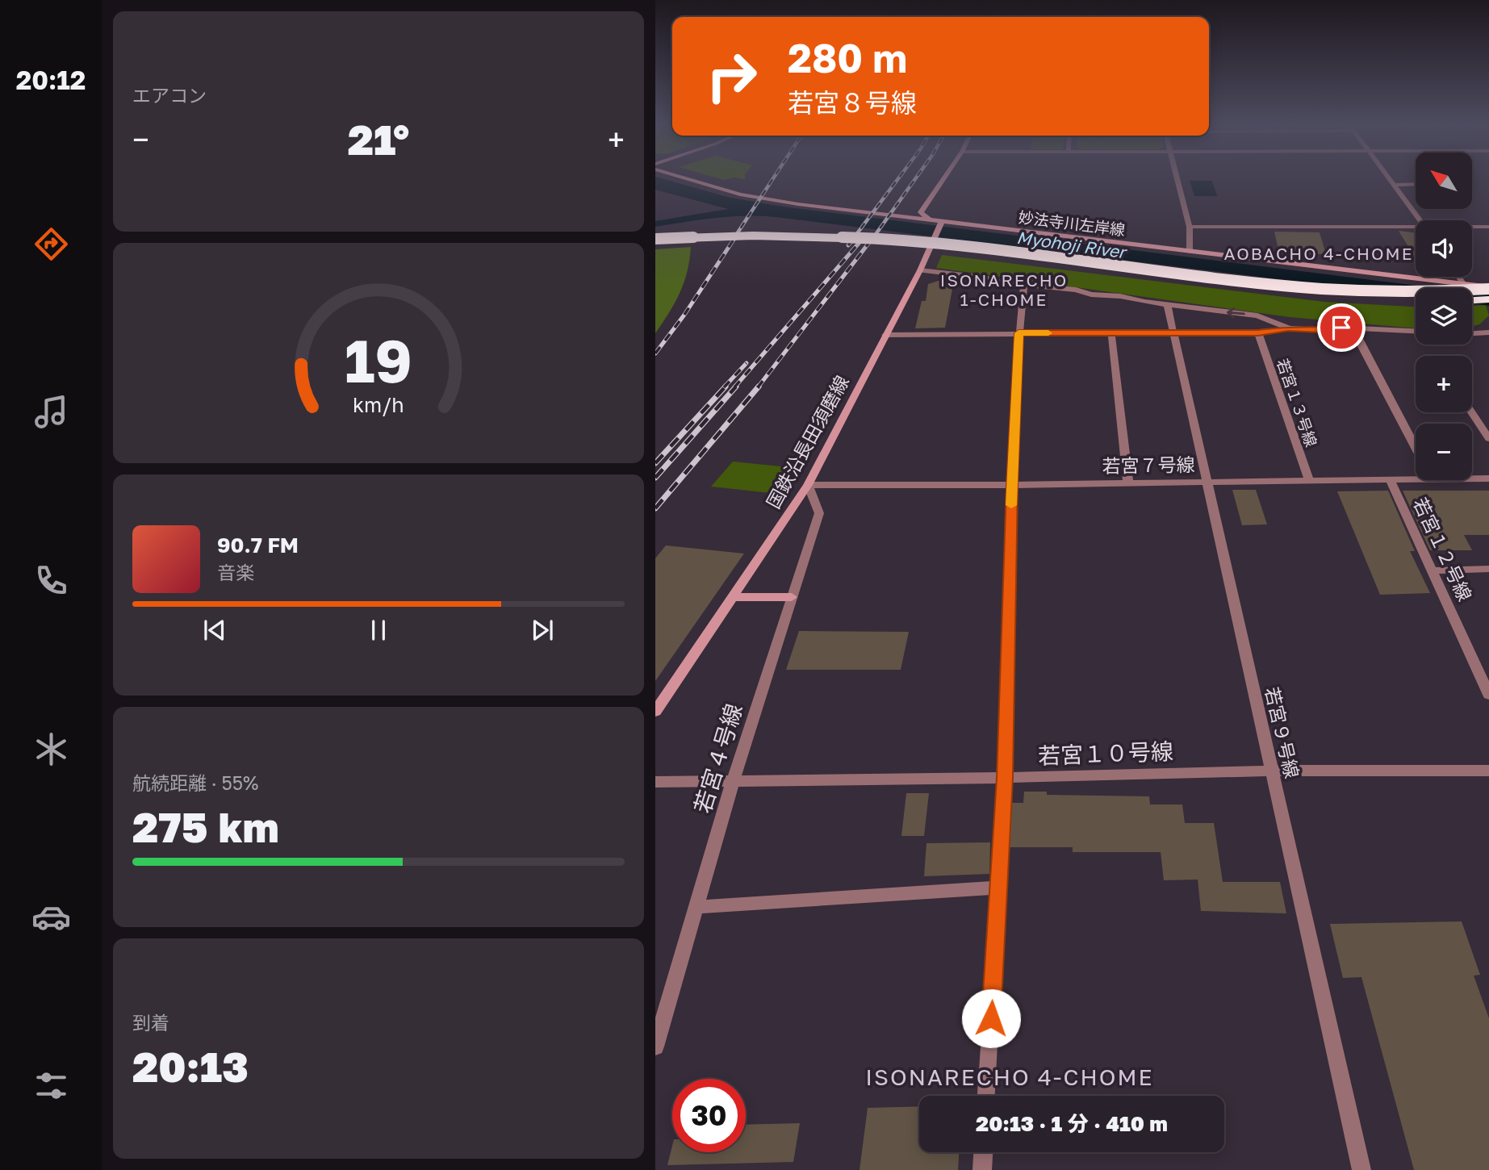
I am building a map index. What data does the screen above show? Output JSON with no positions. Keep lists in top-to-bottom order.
{
  "streets": {
    "street": [
      "妙法寺川左岸線",
      "若宮１３号線",
      "国鉄沿長田須磨線",
      "若宮７号線",
      "若宮１２号線",
      "若宮９号線",
      "若宮１０号線",
      "若宮４号線"
    ]
  },
  "crossings": [
    ["妙法寺川左岸線", "国鉄沿長田須磨線"],
    ["若宮１３号線", "若宮７号線"],
    ["国鉄沿長田須磨線", "若宮７号線"],
    ["国鉄沿長田須磨線", "若宮４号線"],
    ["若宮７号線", "若宮１２号線"],
    ["若宮７号線", "若宮９号線"],
    ["若宮７号線", "若宮４号線"],
    ["若宮９号線", "若宮１０号線"],
    ["若宮１０号線", "若宮４号線"]
  ],
  "districts": ["AOBACHO 4-CHOME", "ISONARECHO 1-CHOME", "ISONARECHO 4-CHOME"],
  "water": ["Myohoji River"],
  "north": "top left",
  "page": {
    "tabs": "20:12",
    "tile": [
      "エアコン",
      ["航続距離 · 55%", "275 km"],
      ["到着", "20:13"]
    ],
    "turn": ["280 m", "若宮８号線"],
    "heat": ["−", "21°", "+"],
    "map_buttons": ["+", "−"],
    "song": ["90.7 FM", "音楽"],
    "limit": "30",
    "trip": "20:13 · 1 分 · 410 m",
    "gauge": ["19", "km/h"]
  }
}
